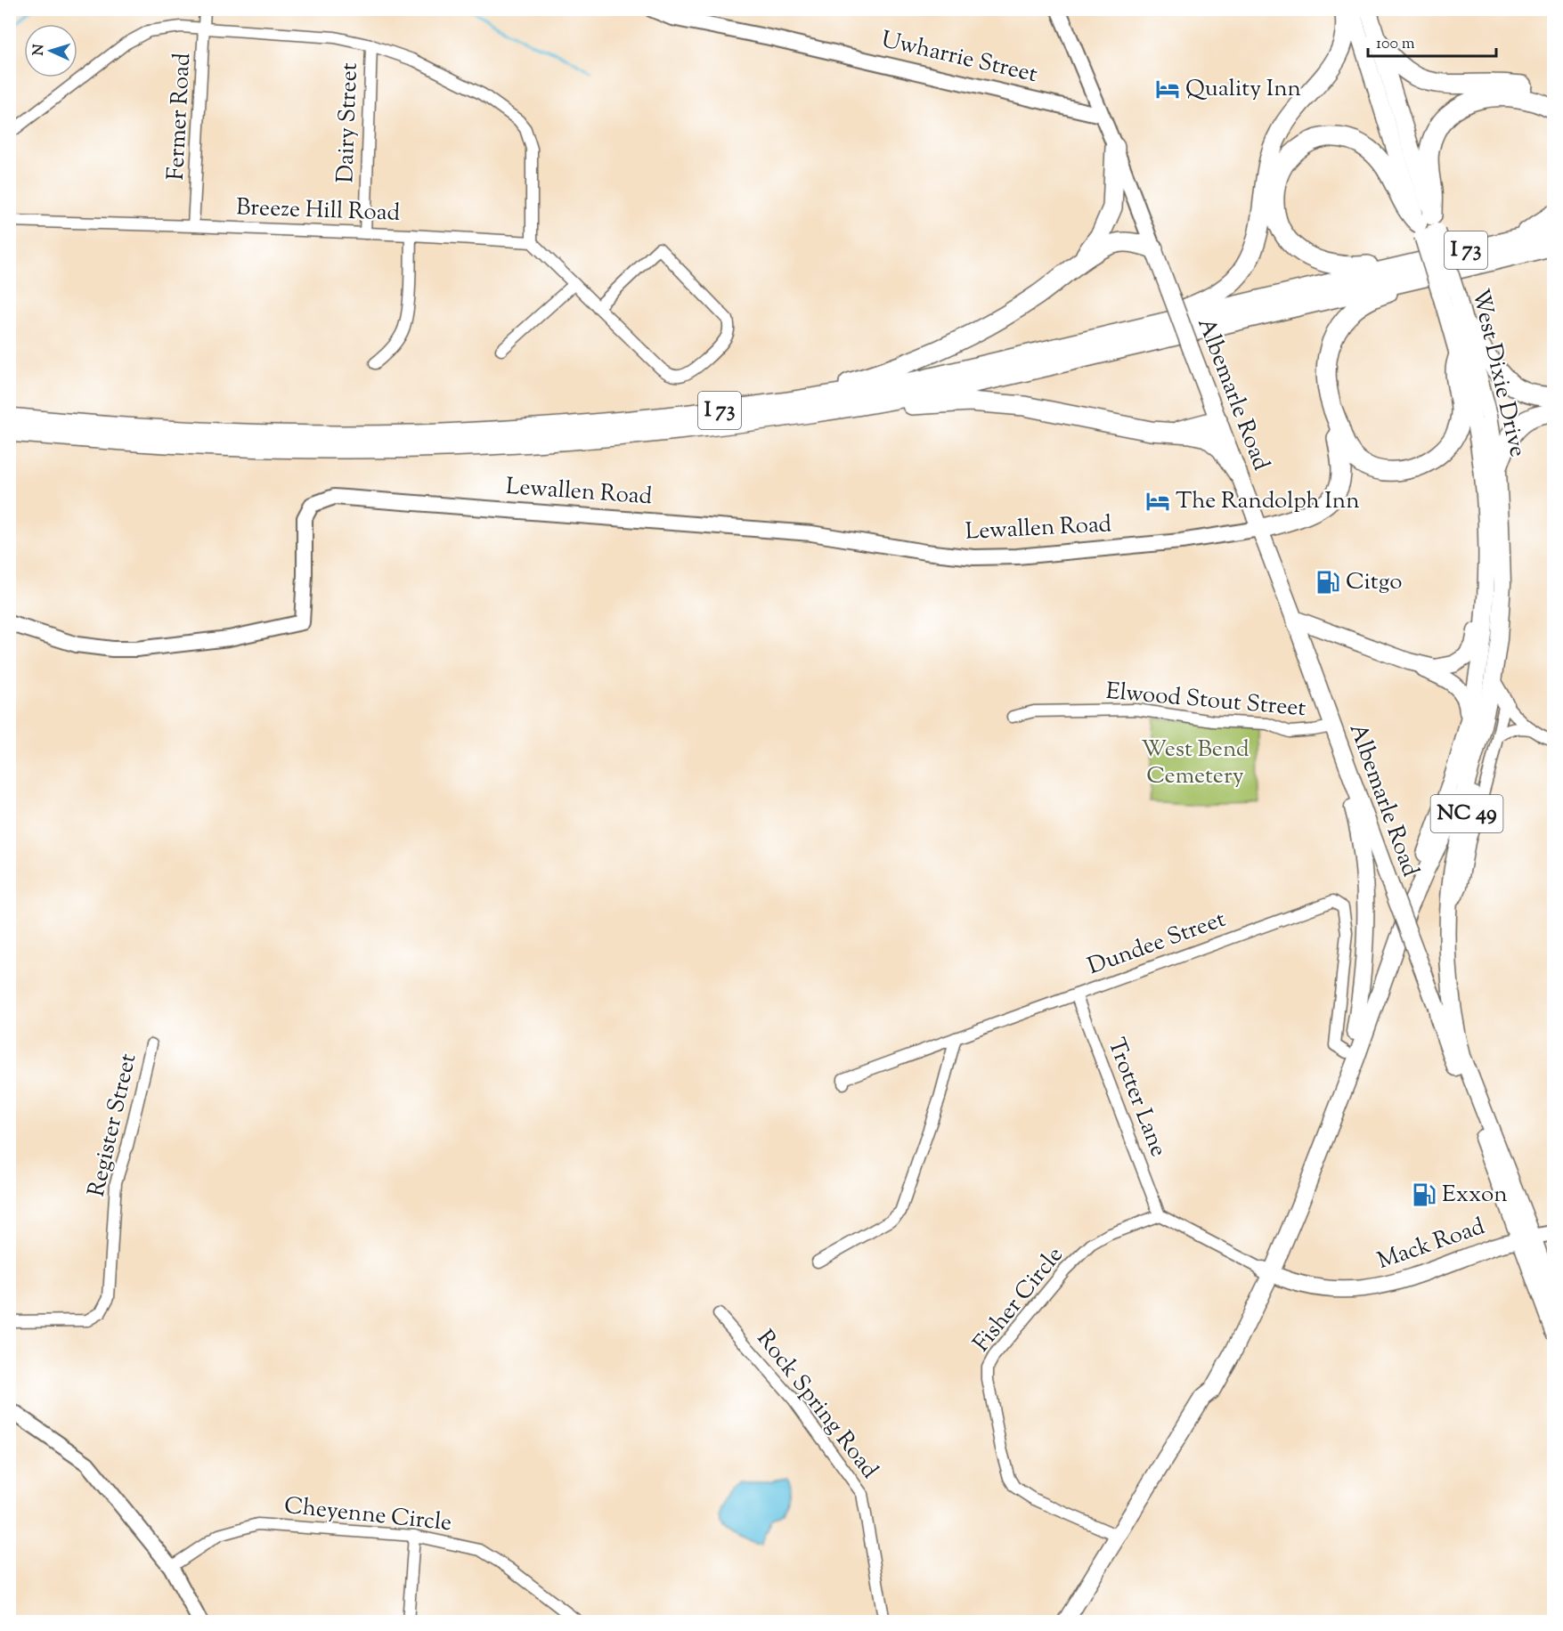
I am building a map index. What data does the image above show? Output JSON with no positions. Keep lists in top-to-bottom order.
{
  "streets": {
    "highway": ["I 73"],
    "main road": [
      "West Dixie Drive",
      "Albemarle Road",
      "NC 49",
      "Mack Road"
    ],
    "street": [
      "Uwharrie Street",
      "Fermer Road",
      "Dairy Street",
      "Breeze Hill Road",
      "Lewallen Road",
      "Elwood Stout Street",
      "Dundee Street",
      "Trotter Lane",
      "Register Street",
      "Fisher Circle",
      "Rock Spring Road",
      "Cheyenne Circle"
    ]
  },
  "crossings": [
    ["Uwharrie Street", "Albemarle Road"],
    ["Fermer Road", "Breeze Hill Road"],
    ["Dairy Street", "Breeze Hill Road"],
    ["West Dixie Drive", "NC 49"],
    ["Albemarle Road", "Lewallen Road"],
    ["Albemarle Road", "Elwood Stout Street"],
    ["Albemarle Road", "NC 49"],
    ["Albemarle Road", "Mack Road"],
    ["NC 49", "Mack Road"],
    ["Dundee Street", "Trotter Lane"],
    ["Trotter Lane", "Fisher Circle"]
  ],
  "parks": ["West Bend Cemetery"],
  "places": {
    "hotel": ["Quality Inn", "The Randolph Inn"],
    "fuel station": ["Citgo", "Exxon"]
  },
  "scale_bar": "100 m",
  "north": "left"
}
